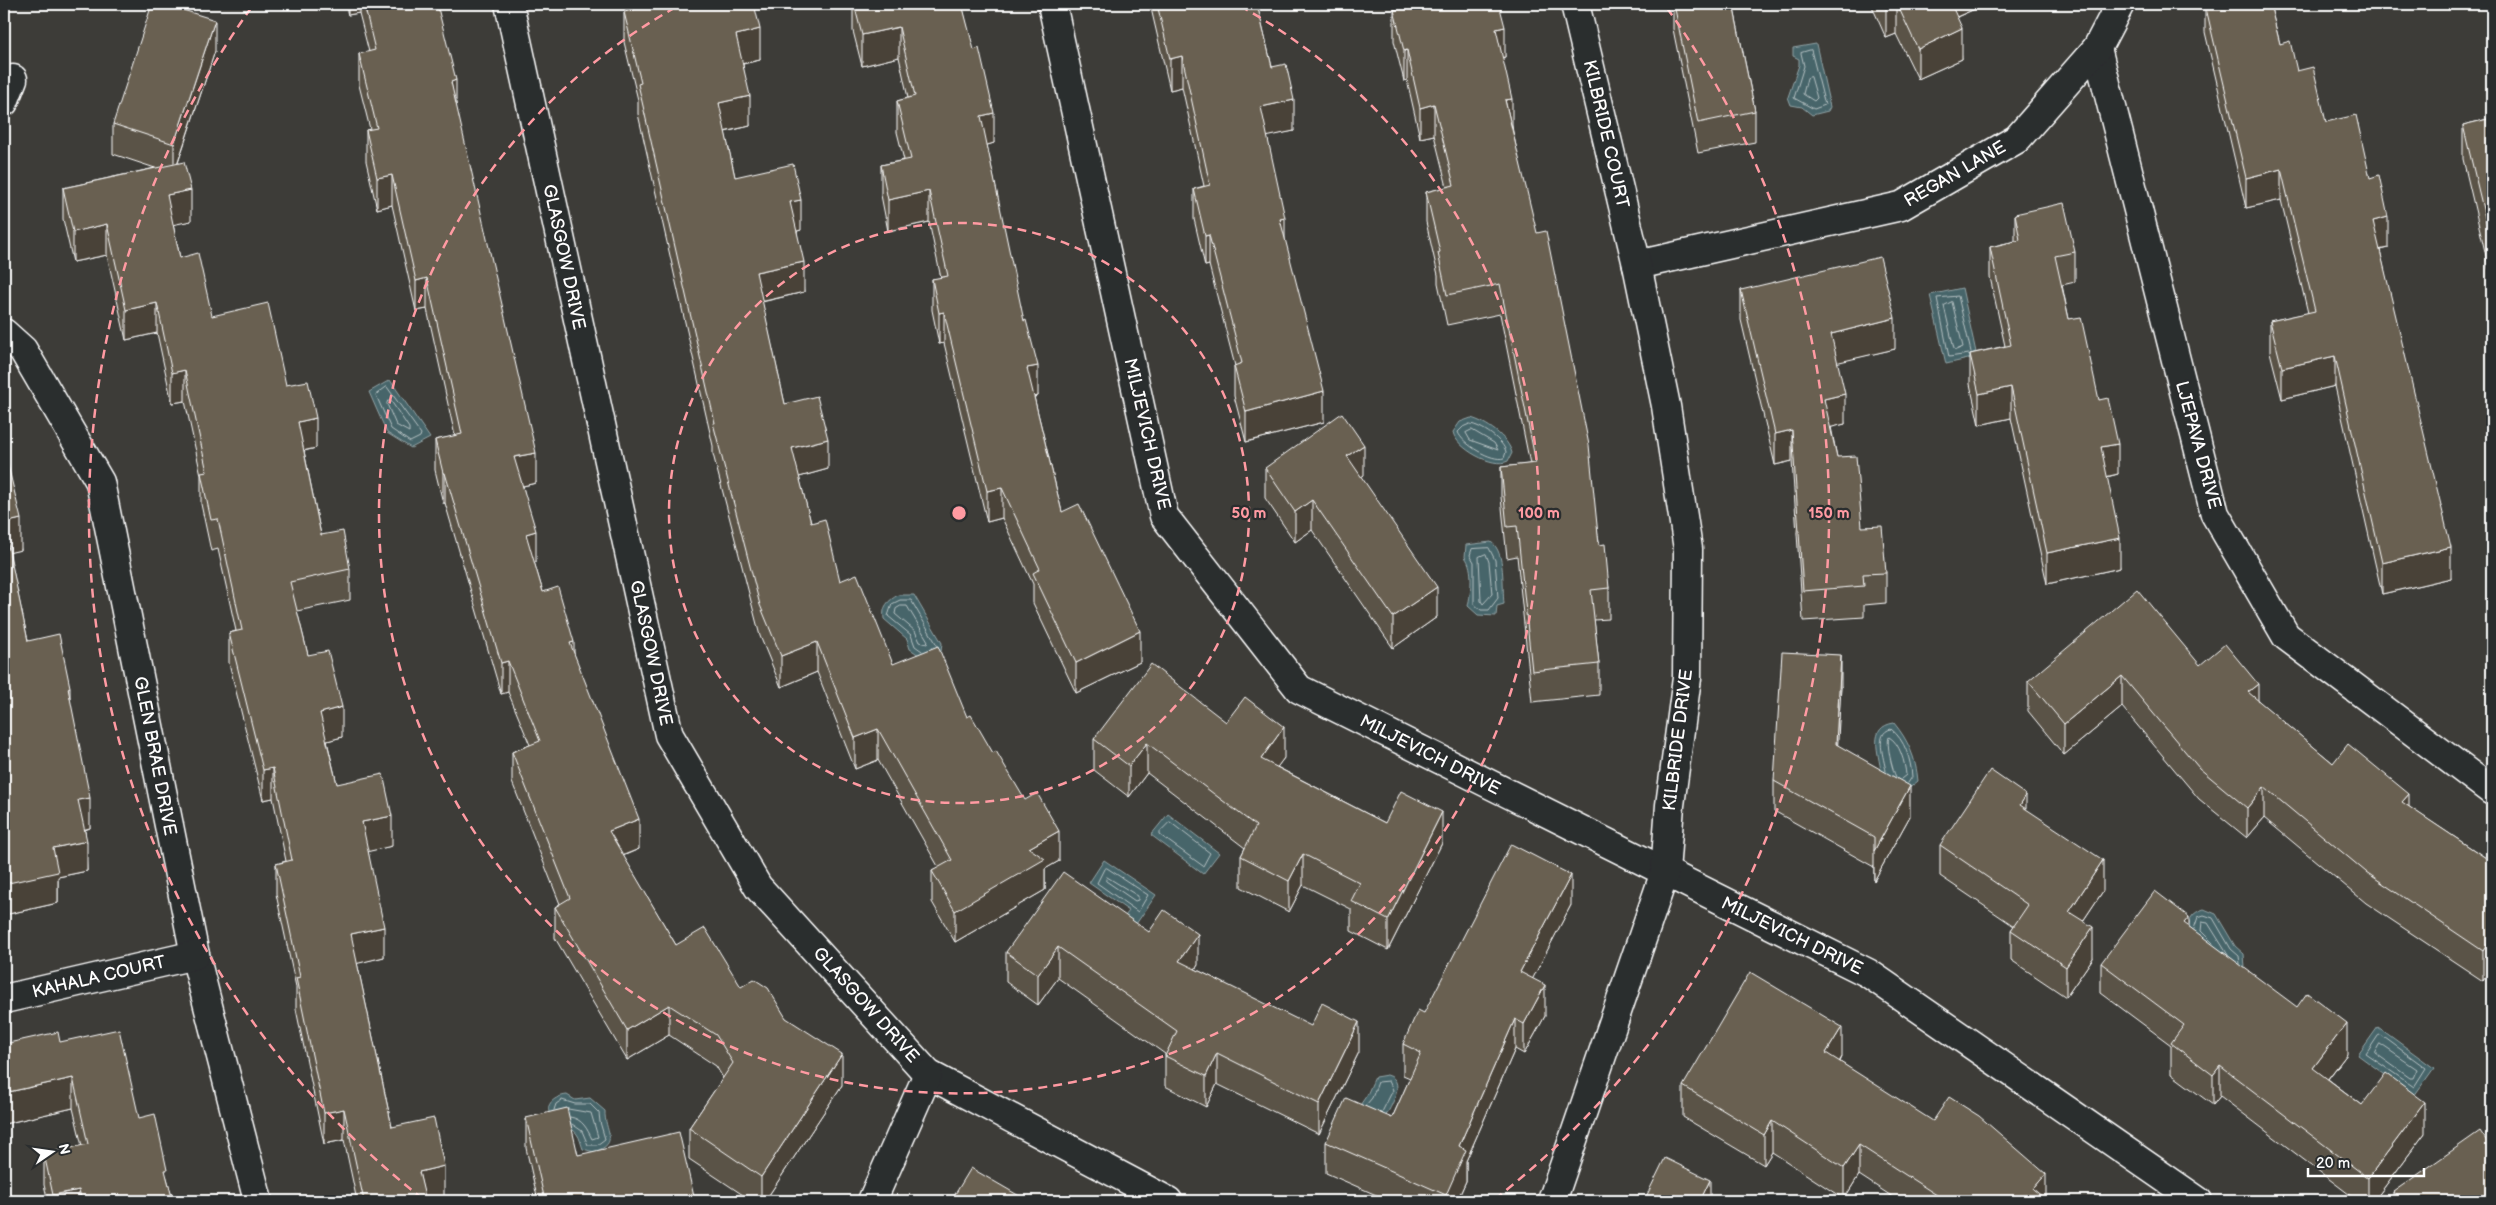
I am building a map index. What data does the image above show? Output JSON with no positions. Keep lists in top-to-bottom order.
{
  "streets": {
    "street": [
      "KILBRIDE COURT",
      "REGAN LANE",
      "GLASGOW DRIVE",
      "MILJEVICH DRIVE",
      "LJEPAVA DRIVE",
      "KILBRIDE DRIVE",
      "GLEN BRAE DRIVE",
      "KAHALA COURT"
    ]
  },
  "crossings": [
    ["KILBRIDE COURT", "REGAN LANE"],
    ["KILBRIDE COURT", "KILBRIDE DRIVE"],
    ["REGAN LANE", "LJEPAVA DRIVE"],
    ["REGAN LANE", "KILBRIDE DRIVE"],
    ["MILJEVICH DRIVE", "KILBRIDE DRIVE"],
    ["GLEN BRAE DRIVE", "KAHALA COURT"]
  ],
  "scale_bar": "20 m",
  "north": "right",
  "rings": ["50 m", "100 m", "150 m"]
}
